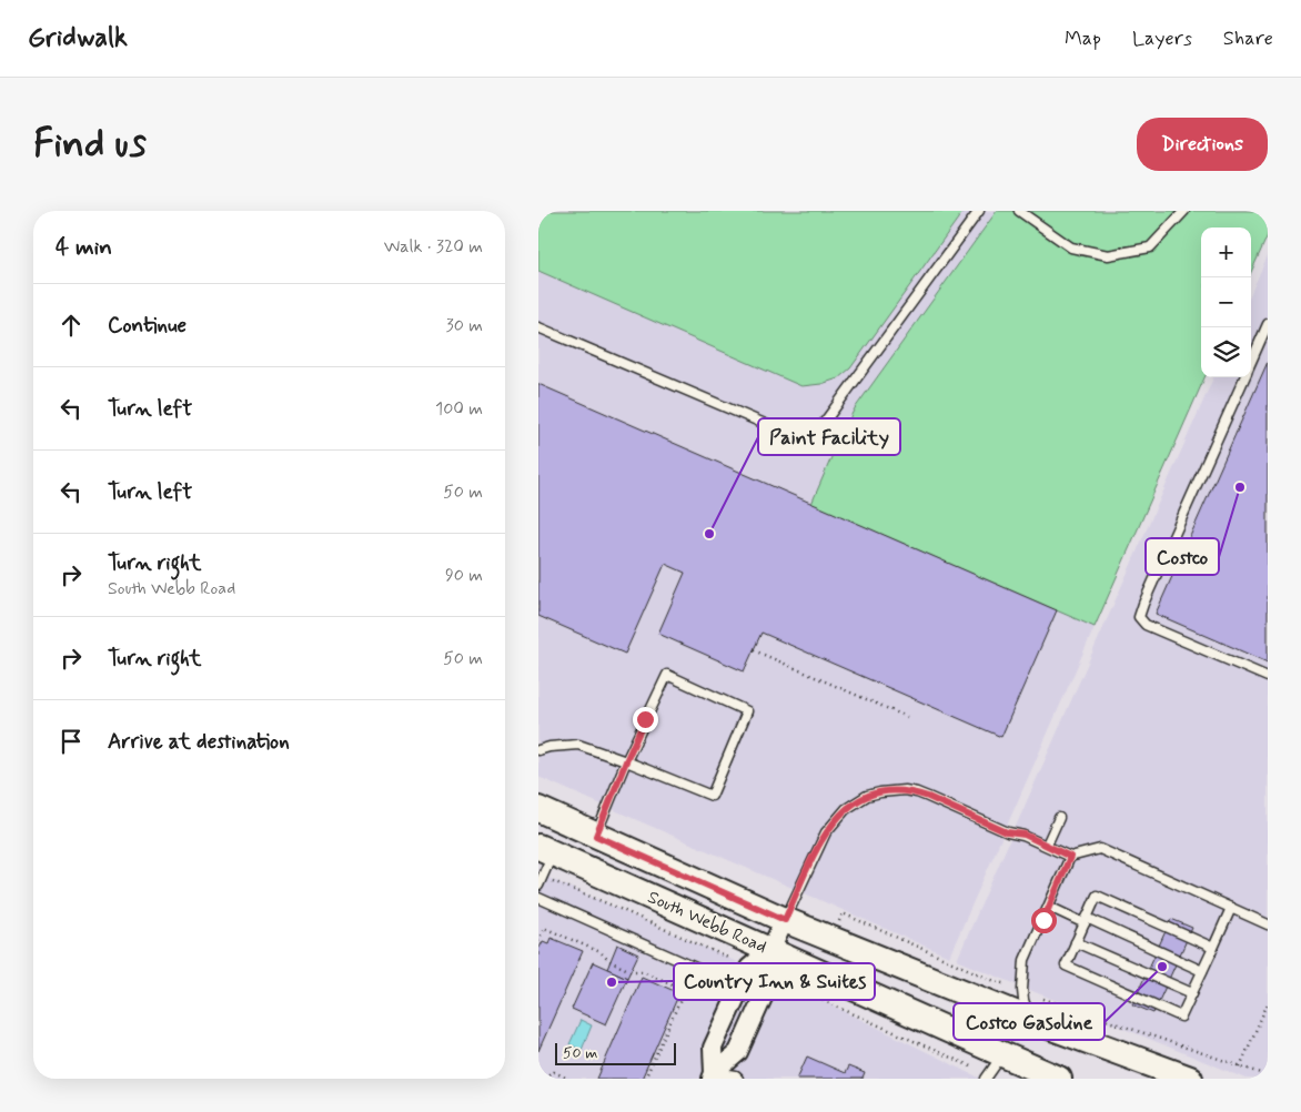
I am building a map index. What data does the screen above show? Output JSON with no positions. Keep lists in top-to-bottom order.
{
  "streets": {
    "main road": ["South Webb Road"]
  },
  "places": [
    "Costco",
    "Paint Facility",
    "Costco Gasoline",
    "Country Inn & Suites"
  ],
  "scale_bar": "50 m",
  "page": {
    "header": "Gridwalk",
    "nav": ["Map", "Layers", "Share"],
    "buttons": "Directions",
    "title": "Find us",
    "heading": ["4 min", "Walk · 320 m"],
    "map_buttons": ["+", "−"],
    "list": [
      ["Continue", "30 m"],
      ["Turn left", "100 m"],
      ["Turn left", "50 m"],
      ["Turn right", "South Webb Road", "90 m"],
      ["Turn right", "50 m"],
      "Arrive at destination"
    ],
    "scale": "50 m"
  }
}
